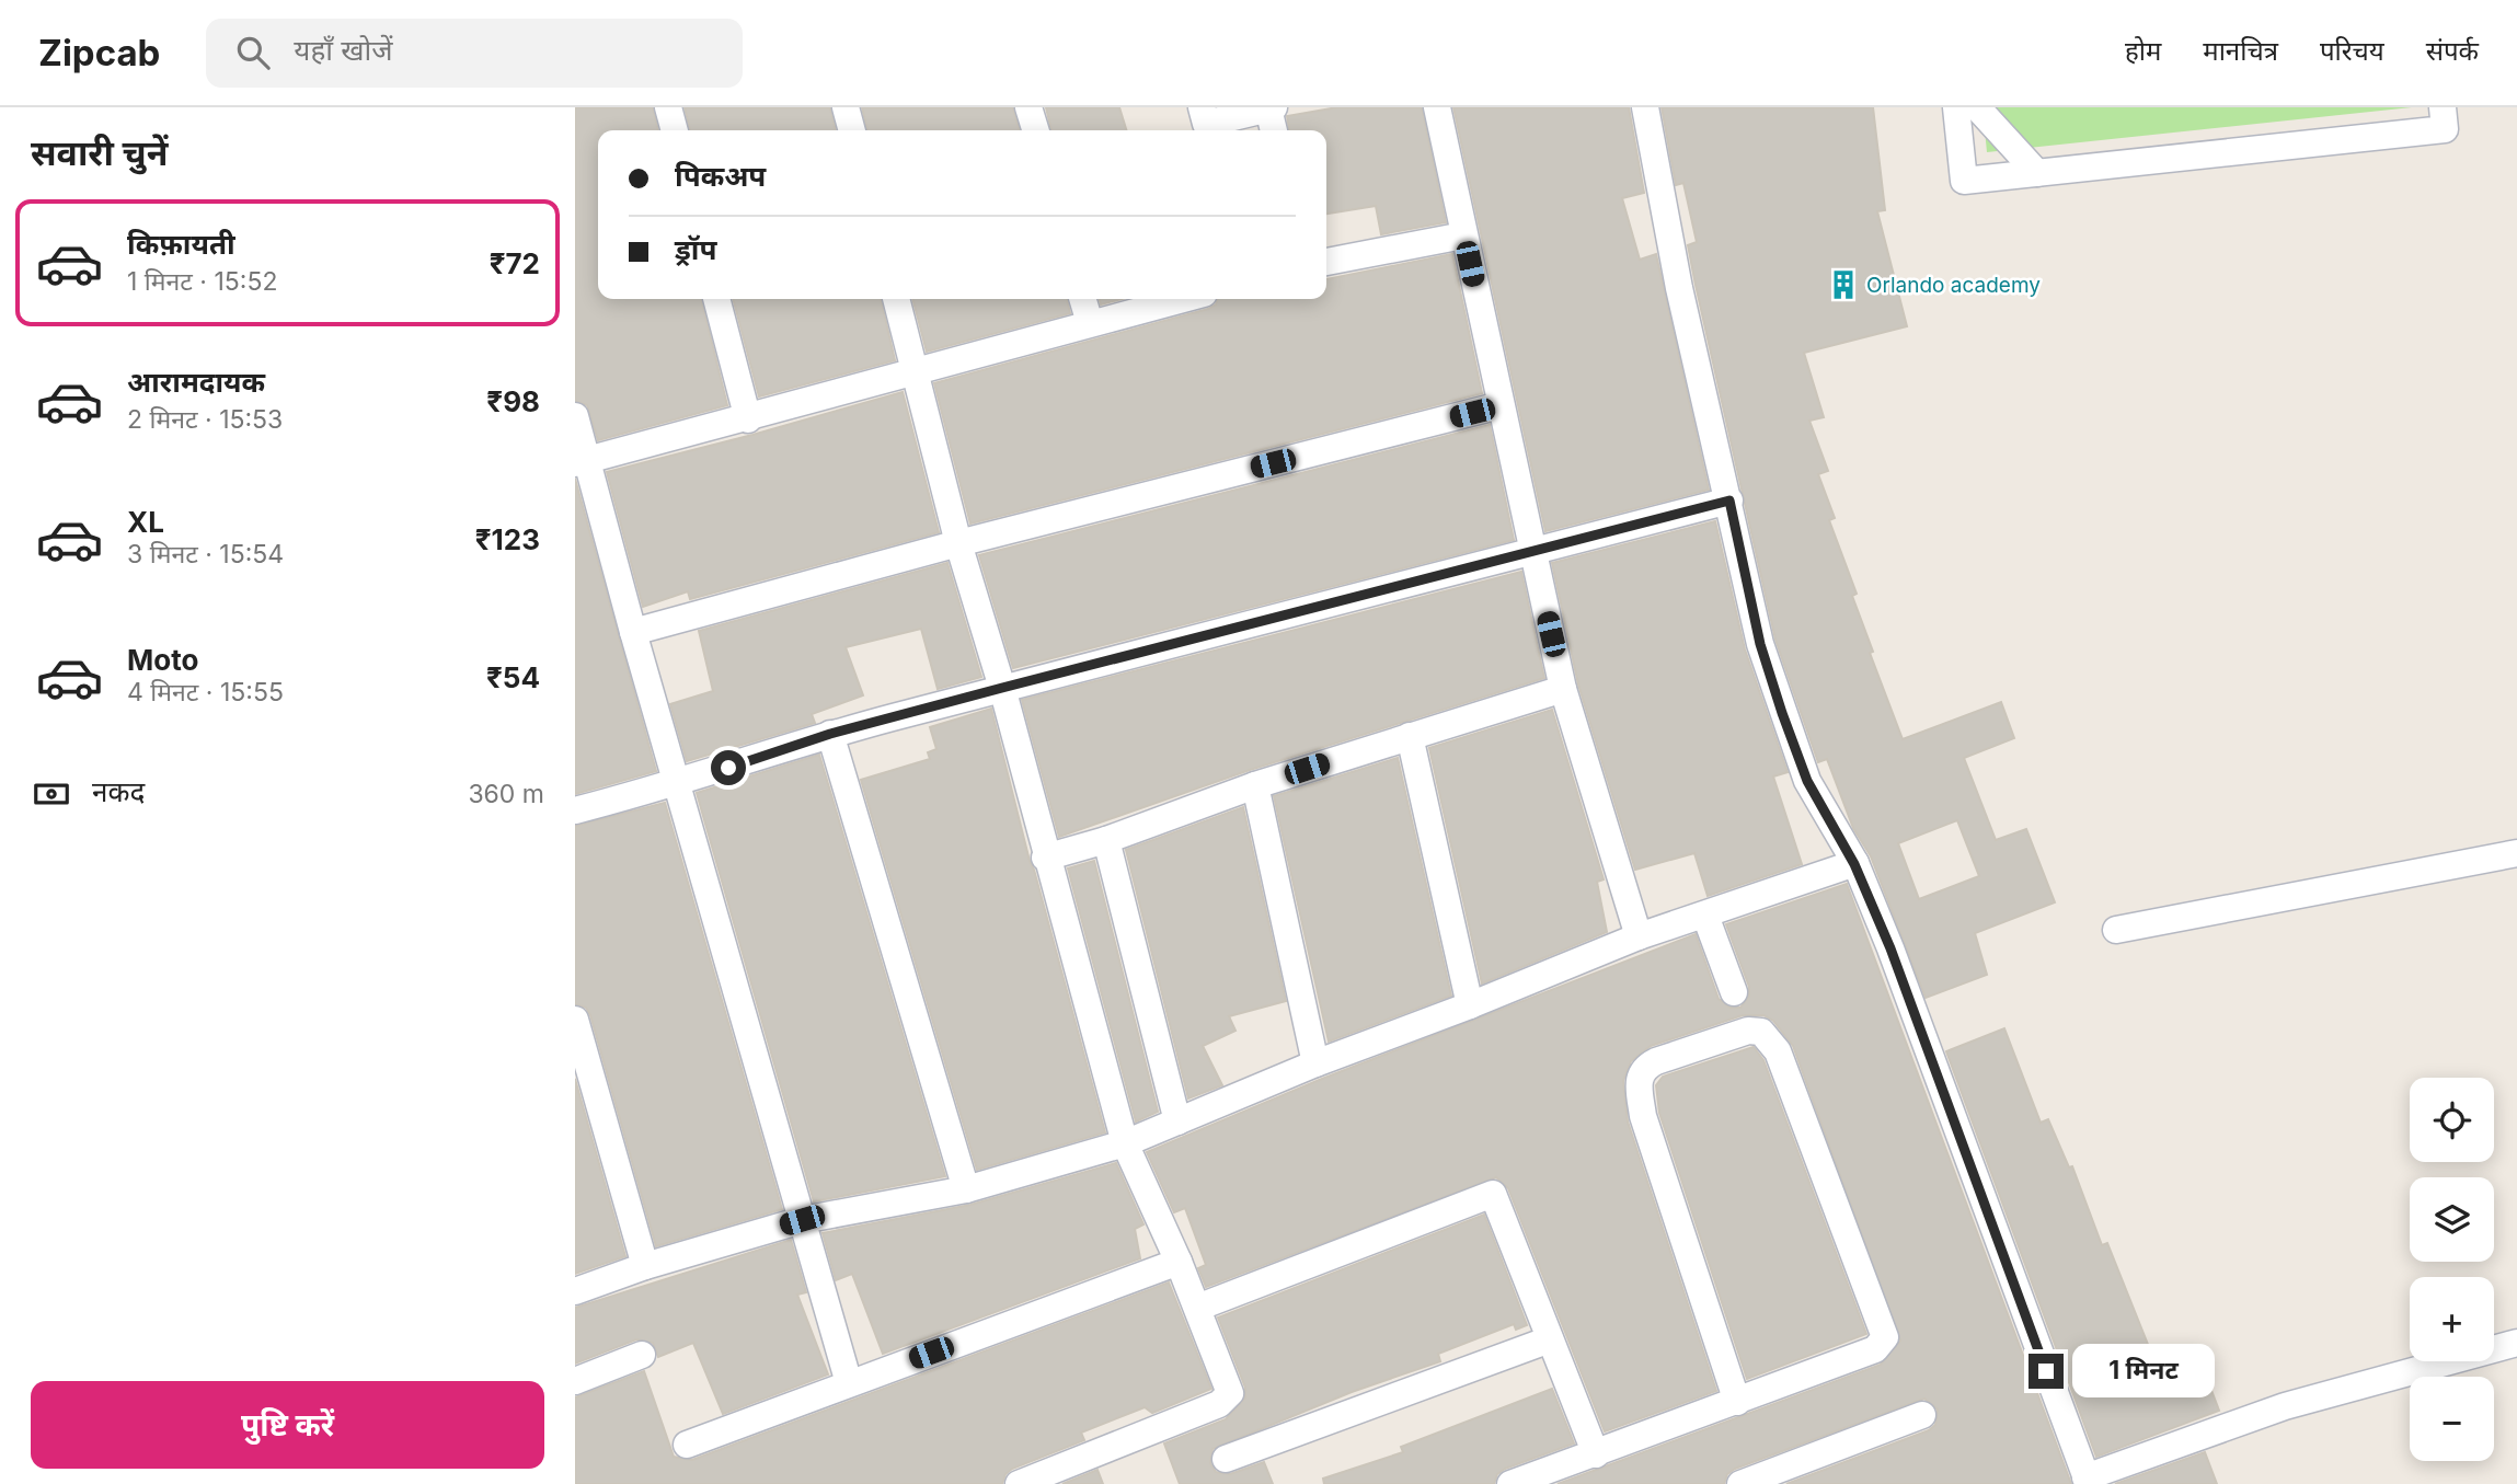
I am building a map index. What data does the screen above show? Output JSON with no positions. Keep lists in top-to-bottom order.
{
  "places": {
    "building": ["Orlando academy"]
  },
  "page": {
    "header": "Zipcab",
    "search": "यहाँ खोजें",
    "nav": [
      "होम",
      "मानचित्र",
      "परिचय",
      "संपर्क"
    ],
    "heading": "सवारी चुनें",
    "banner": ["पिकअप", "ड्रॉप"],
    "list": [
      {
        "name": "किफ़ायती",
        "note": "1 मिनट · 15:52",
        "value": "₹72"
      },
      {
        "name": "आरामदायक",
        "note": "2 मिनट · 15:53",
        "value": "₹98"
      },
      {
        "name": "XL",
        "note": "3 मिनट · 15:54",
        "value": "₹123"
      },
      {
        "name": "Moto",
        "note": "4 मिनट · 15:55",
        "value": "₹54"
      }
    ],
    "pay": ["नकद", "360 m"],
    "map_buttons": ["+", "−"],
    "bubble": "1 मिनट",
    "buttons": "पुष्टि करें"
  }
}
